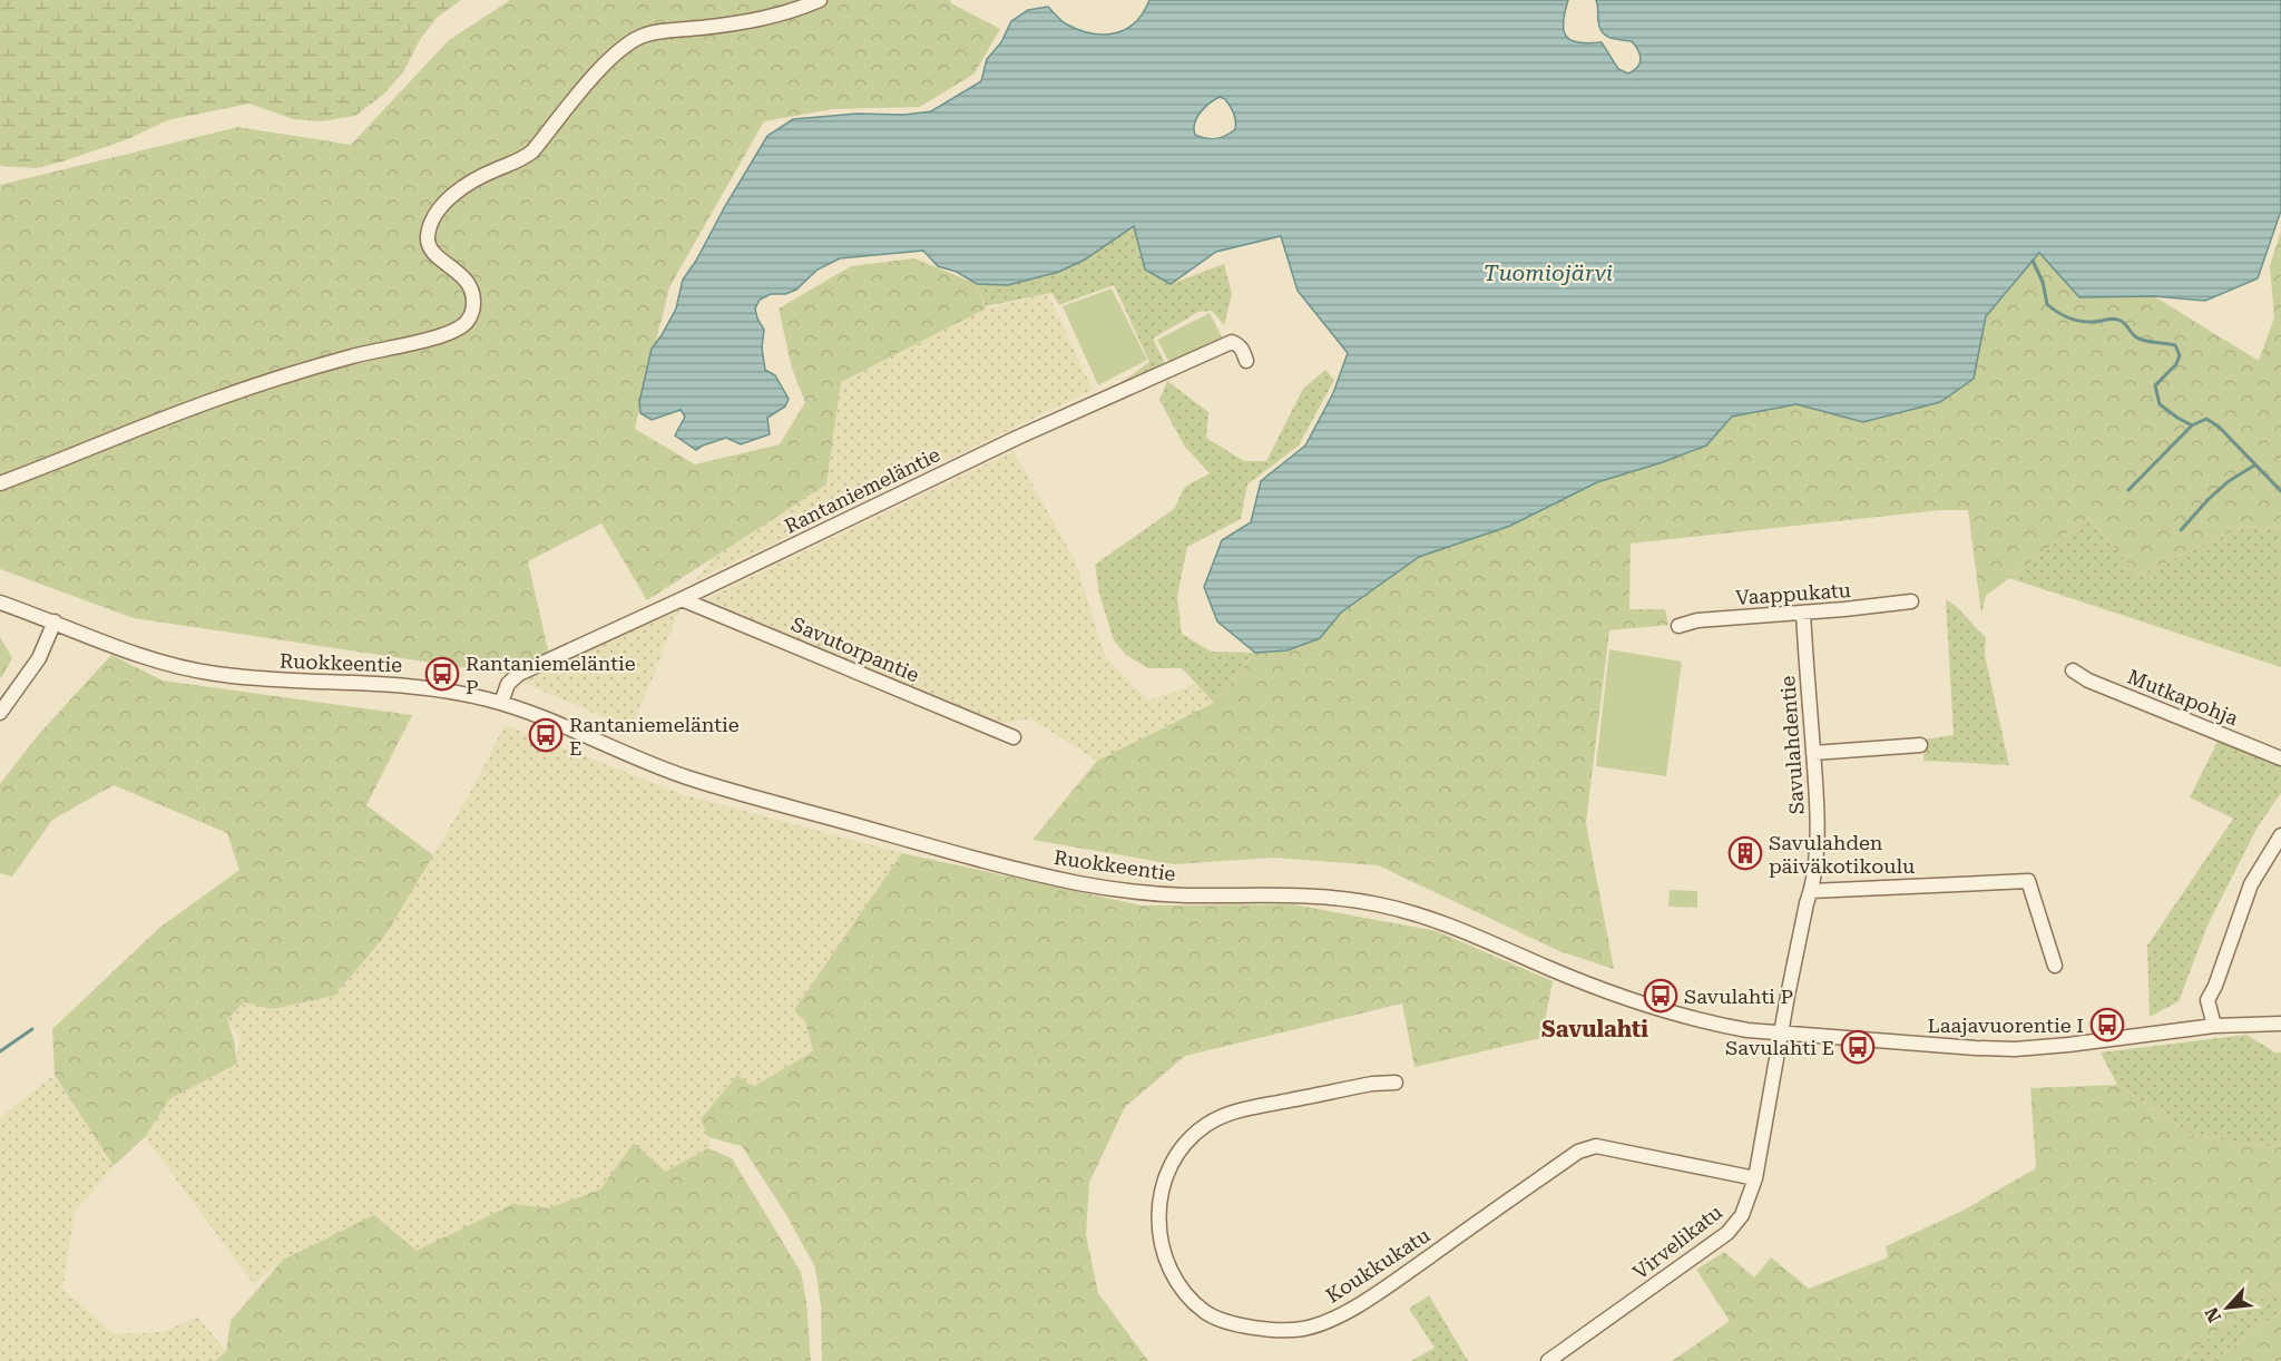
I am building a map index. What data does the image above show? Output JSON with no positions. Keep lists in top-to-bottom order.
{
  "streets": {
    "street": [
      "Rantaniemeläntie",
      "Vaappukatu",
      "Savutorpantie",
      "Ruokkeentie",
      "Mutkapohja",
      "Savulahdentie",
      "Virvelikatu",
      "Koukkukatu"
    ]
  },
  "crossings": [
    ["Rantaniemeläntie", "Savutorpantie"],
    ["Rantaniemeläntie", "Ruokkeentie"],
    ["Vaappukatu", "Savulahdentie"],
    ["Ruokkeentie", "Savulahdentie"],
    ["Ruokkeentie", "Virvelikatu"],
    ["Savulahdentie", "Virvelikatu"],
    ["Virvelikatu", "Koukkukatu"]
  ],
  "districts": ["Savulahti"],
  "water": ["Tuomiojärvi"],
  "places": {
    "bus stop": [
      "Rantaniemeläntie P",
      "Rantaniemeläntie E",
      "Savulahti P",
      "Laajavuorentie I",
      "Savulahti E"
    ],
    "building": ["Savulahden päiväkotikoulu"]
  },
  "north": "bottom left"
}
